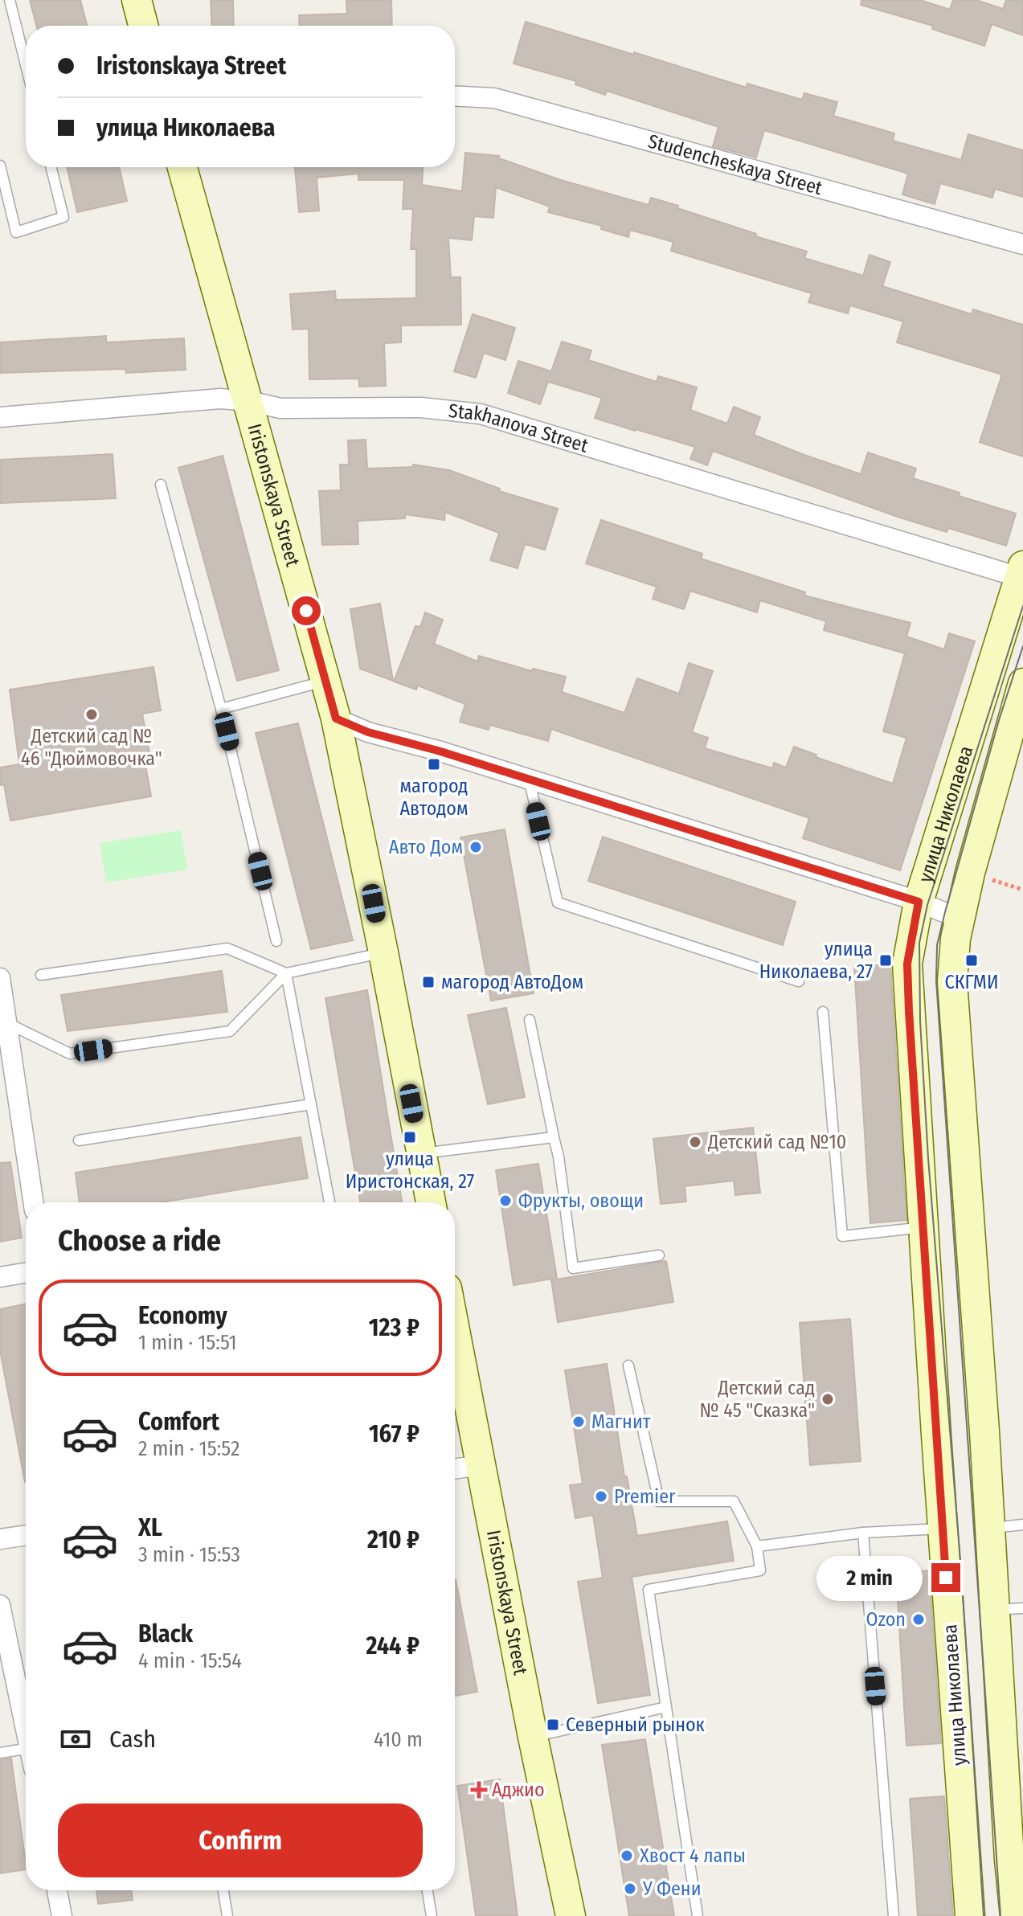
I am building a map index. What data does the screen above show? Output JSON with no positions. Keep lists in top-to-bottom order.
{
  "streets": {
    "street": [
      "Studencheskaya Street",
      "Stakhanova Street",
      "Iristonskaya Street",
      "улица Николаева"
    ]
  },
  "crossings": [
    ["Stakhanova Street", "Iristonskaya Street"],
    ["Stakhanova Street", "улица Николаева"]
  ],
  "places": {
    "other": [
      "Детский сад № 46 \"Дюймовочка\"",
      "Авто Дом",
      "Детский сад №10",
      "Фрукты, овощи",
      "Детский сад № 45 \"Сказка\"",
      "Магнит",
      "Premier",
      "Ozon",
      "Хвост 4 лапы",
      "У Фени"
    ],
    "transit": [
      "магород Автодом",
      "улица Николаева, 27",
      "СКГМИ",
      "магород АвтоДом",
      "улица Иристонская, 27",
      "Северный рынок"
    ],
    "health": ["Аджио"]
  },
  "page": {
    "banner": ["Iristonskaya Street", "улица Николаева"],
    "heading": "Choose a ride",
    "list": [
      {
        "name": "Economy",
        "note": "1 min · 15:51",
        "value": "123 ₽"
      },
      {
        "name": "Comfort",
        "note": "2 min · 15:52",
        "value": "167 ₽"
      },
      {
        "name": "XL",
        "note": "3 min · 15:53",
        "value": "210 ₽"
      },
      {
        "name": "Black",
        "note": "4 min · 15:54",
        "value": "244 ₽"
      }
    ],
    "bubble": "2 min",
    "pay": ["Cash", "410 m"],
    "buttons": "Confirm"
  }
}
